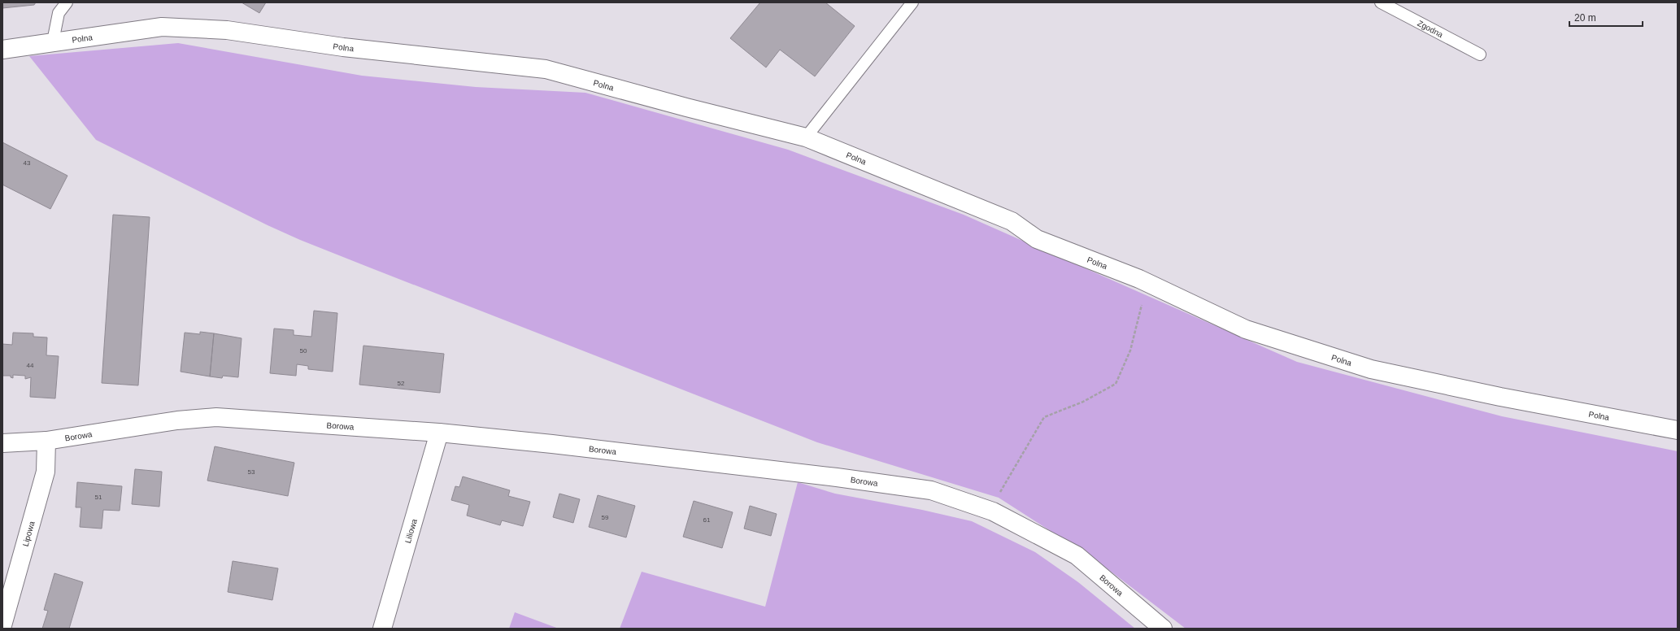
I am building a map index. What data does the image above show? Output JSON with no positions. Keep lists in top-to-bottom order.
{
  "streets": {
    "street": [
      "Polna",
      "Borowa",
      "Liliowa",
      "Lipowa"
    ],
    "lane": ["Zgodna"]
  },
  "crossings": [
    ["Borowa", "Liliowa"],
    ["Borowa", "Lipowa"]
  ],
  "house_numbers": [
    "43",
    "50",
    "44",
    "52",
    "53",
    "51",
    "59",
    "61"
  ],
  "scale_bar": "20 m"
}
